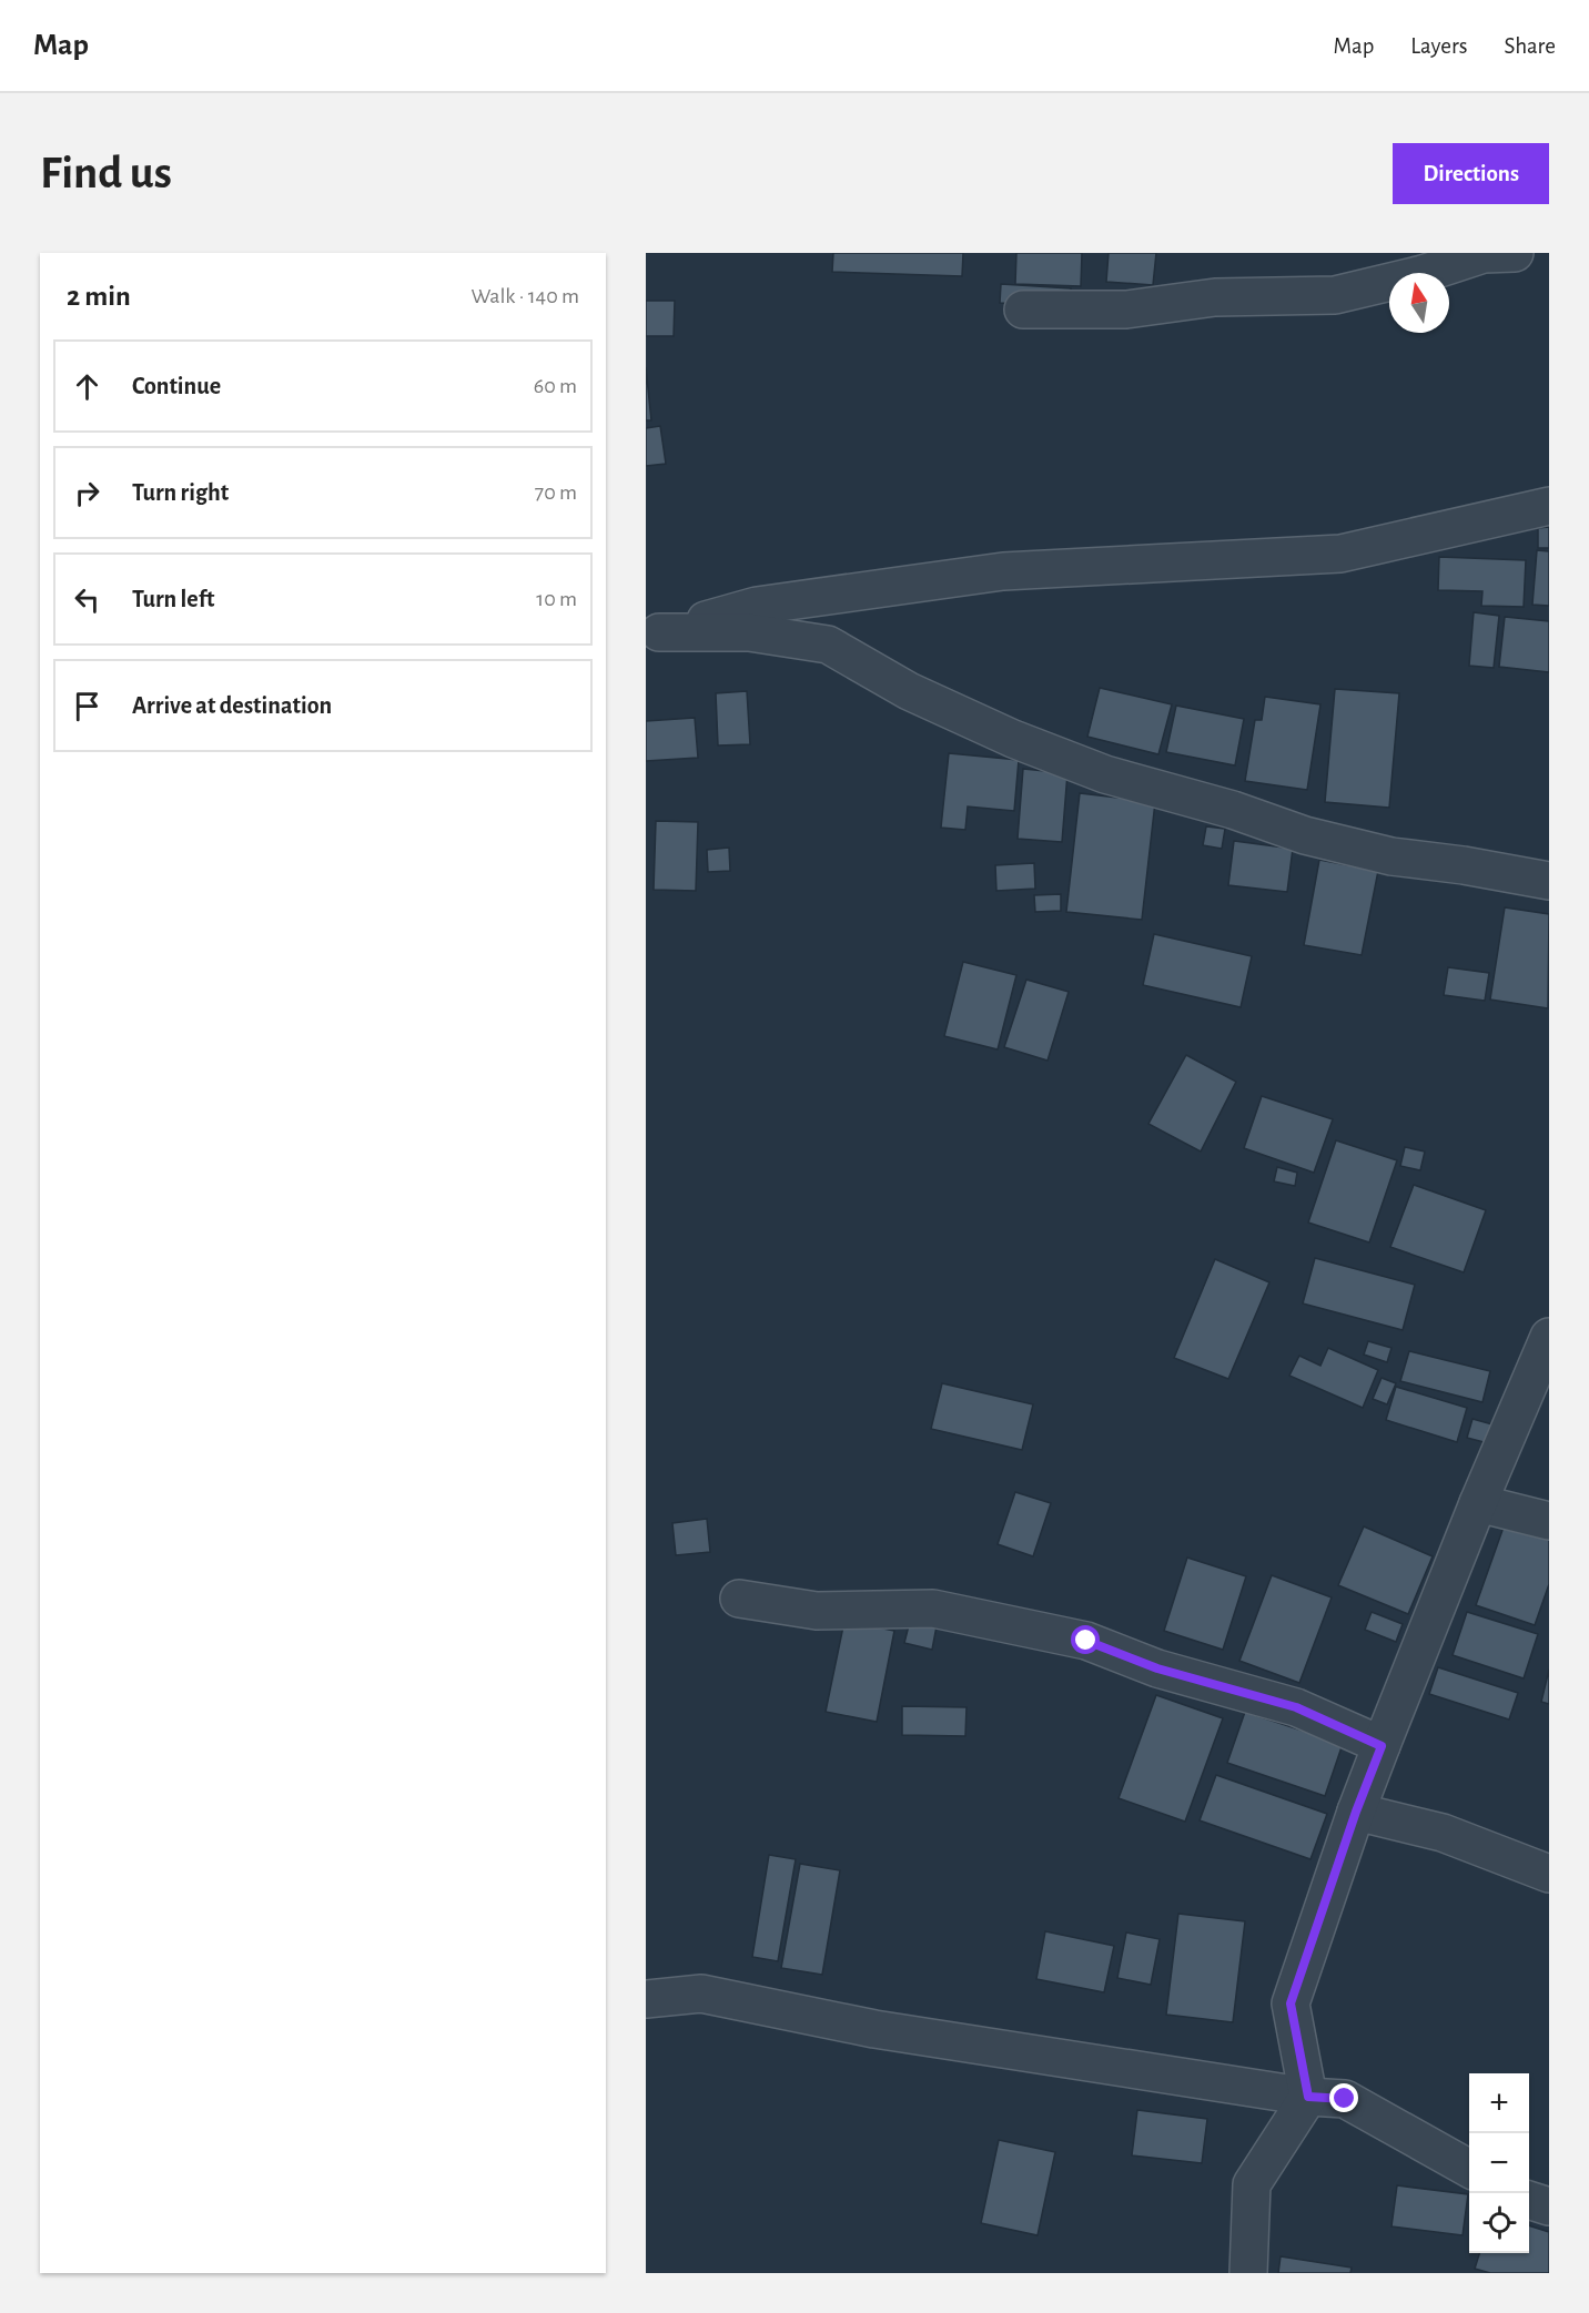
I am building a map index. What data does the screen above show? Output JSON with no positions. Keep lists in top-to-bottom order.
{
  "north": "top",
  "page": {
    "header": "Map",
    "nav": ["Map", "Layers", "Share"],
    "buttons": "Directions",
    "title": "Find us",
    "heading": ["2 min", "Walk · 140 m"],
    "list": [
      ["Continue", "60 m"],
      ["Turn right", "70 m"],
      ["Turn left", "10 m"],
      "Arrive at destination"
    ],
    "map_buttons": ["+", "−"]
  }
}
